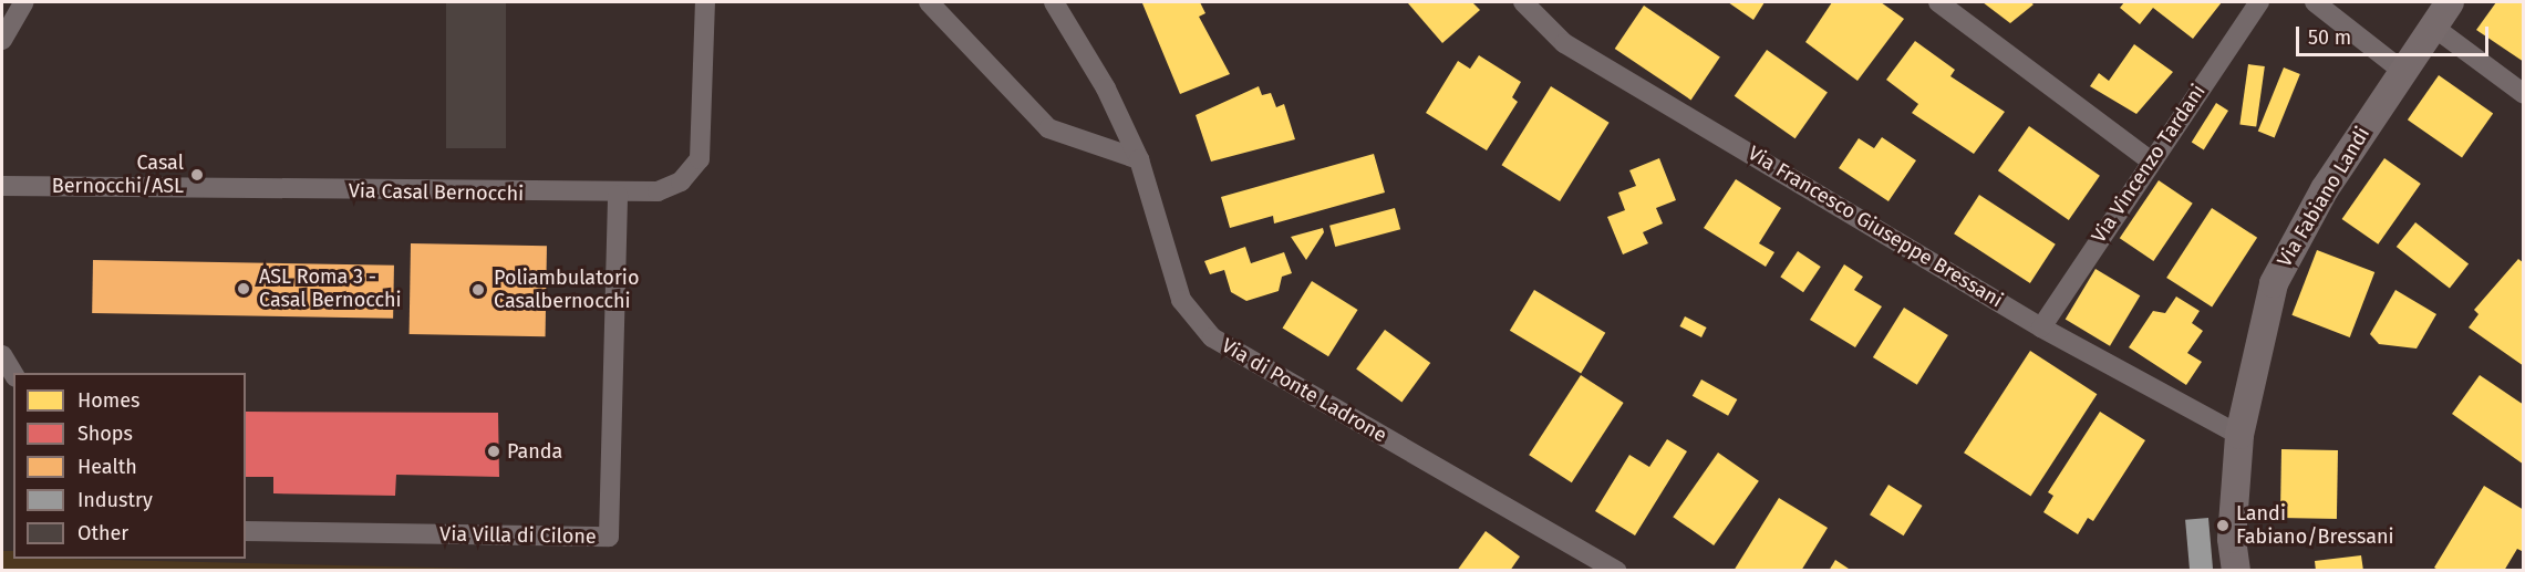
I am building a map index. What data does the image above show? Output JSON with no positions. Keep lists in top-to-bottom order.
{
  "streets": {
    "street": [
      "Via Vincenzo Tardani",
      "Via Casal Bernocchi",
      "Via Fabiano Landi",
      "Via Francesco Giuseppe Bressani",
      "Via di Ponte Ladrone",
      "Via Villa di Cilone"
    ]
  },
  "crossings": [
    ["Via Vincenzo Tardani", "Via Francesco Giuseppe Bressani"],
    ["Via Casal Bernocchi", "Via Villa di Cilone"],
    ["Via Fabiano Landi", "Via Francesco Giuseppe Bressani"]
  ],
  "places": [
    "Casal Bernocchi/ASL",
    "ASL Roma 3 - Casal Bernocchi",
    "Poliambulatorio Casalbernocchi",
    "Panda",
    "Landi Fabiano/Bressani"
  ],
  "legend": [
    "Homes",
    "Shops",
    "Health",
    "Industry",
    "Other"
  ],
  "scale_bar": "50 m"
}
